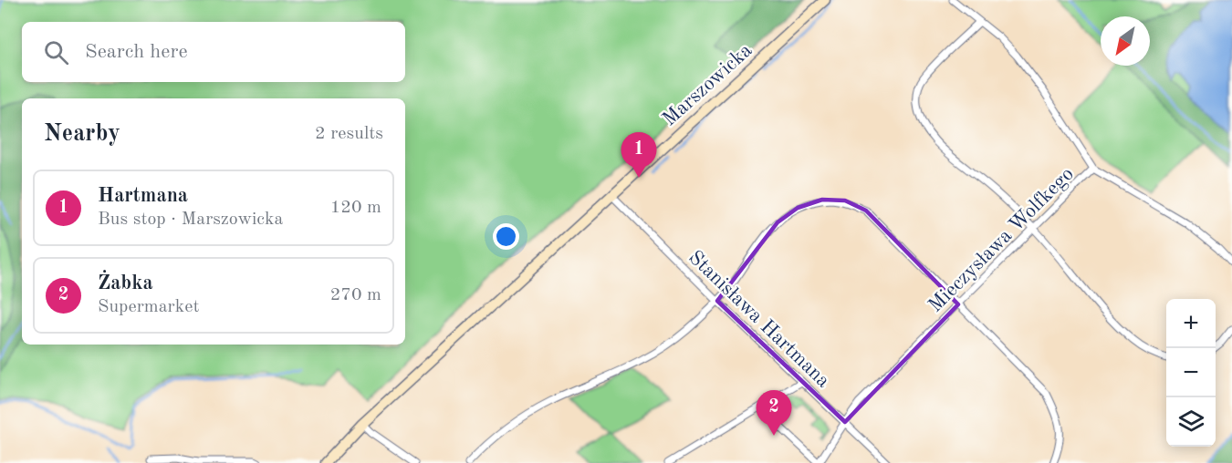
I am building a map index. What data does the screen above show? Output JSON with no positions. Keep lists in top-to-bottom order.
{
  "streets": {
    "street": ["Marszowicka", "Mieczysława Wolfkego", "Stanisława Hartmana"]
  },
  "crossings": [
    ["Marszowicka", "Stanisława Hartmana"],
    ["Mieczysława Wolfkego", "Stanisława Hartmana"]
  ],
  "north": "bottom left",
  "page": {
    "search": "Search here",
    "heading": ["Nearby", "2 results"],
    "pins": ["1", "2"],
    "list": [
      {
        "mark": "1",
        "name": "Hartmana",
        "note": "Bus stop · Marszowicka",
        "value": "120 m"
      },
      {
        "mark": "2",
        "name": "Żabka",
        "note": "Supermarket",
        "value": "270 m"
      }
    ],
    "map_buttons": ["+", "−"]
  }
}
